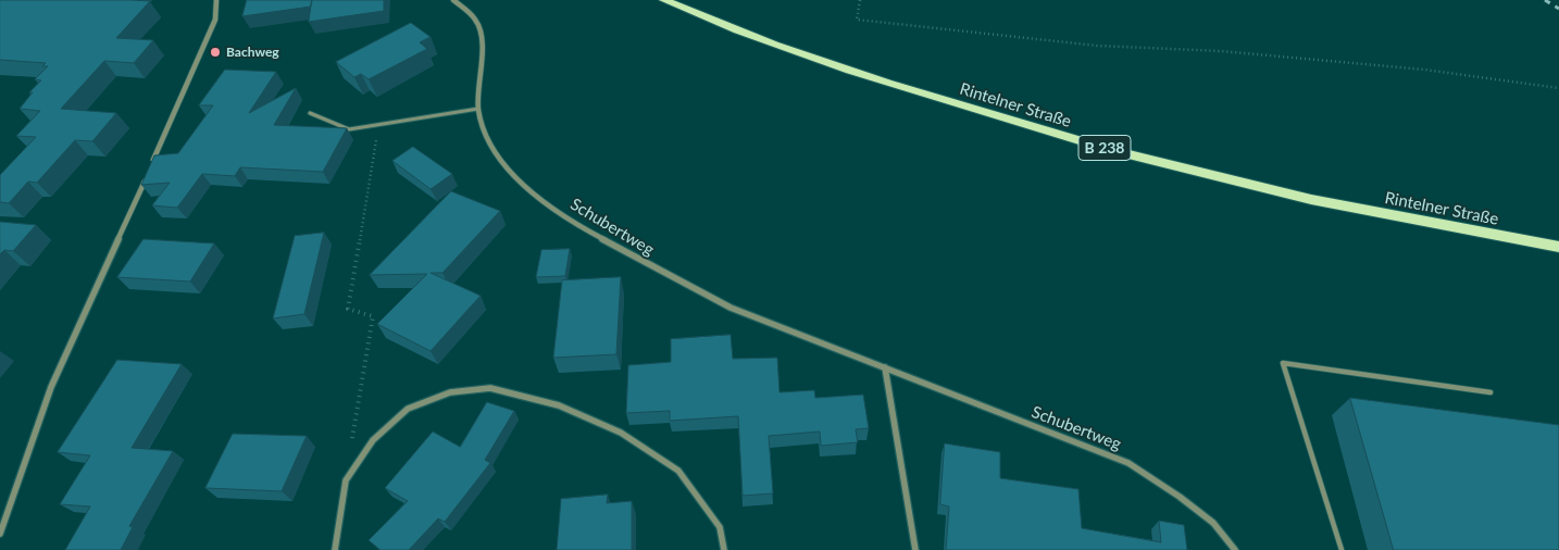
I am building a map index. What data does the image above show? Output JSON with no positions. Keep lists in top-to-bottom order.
{
  "streets": {
    "main road": ["Rintelner Straße", "B 238"],
    "street": ["Schubertweg"]
  },
  "places": ["Bachweg"]
}
